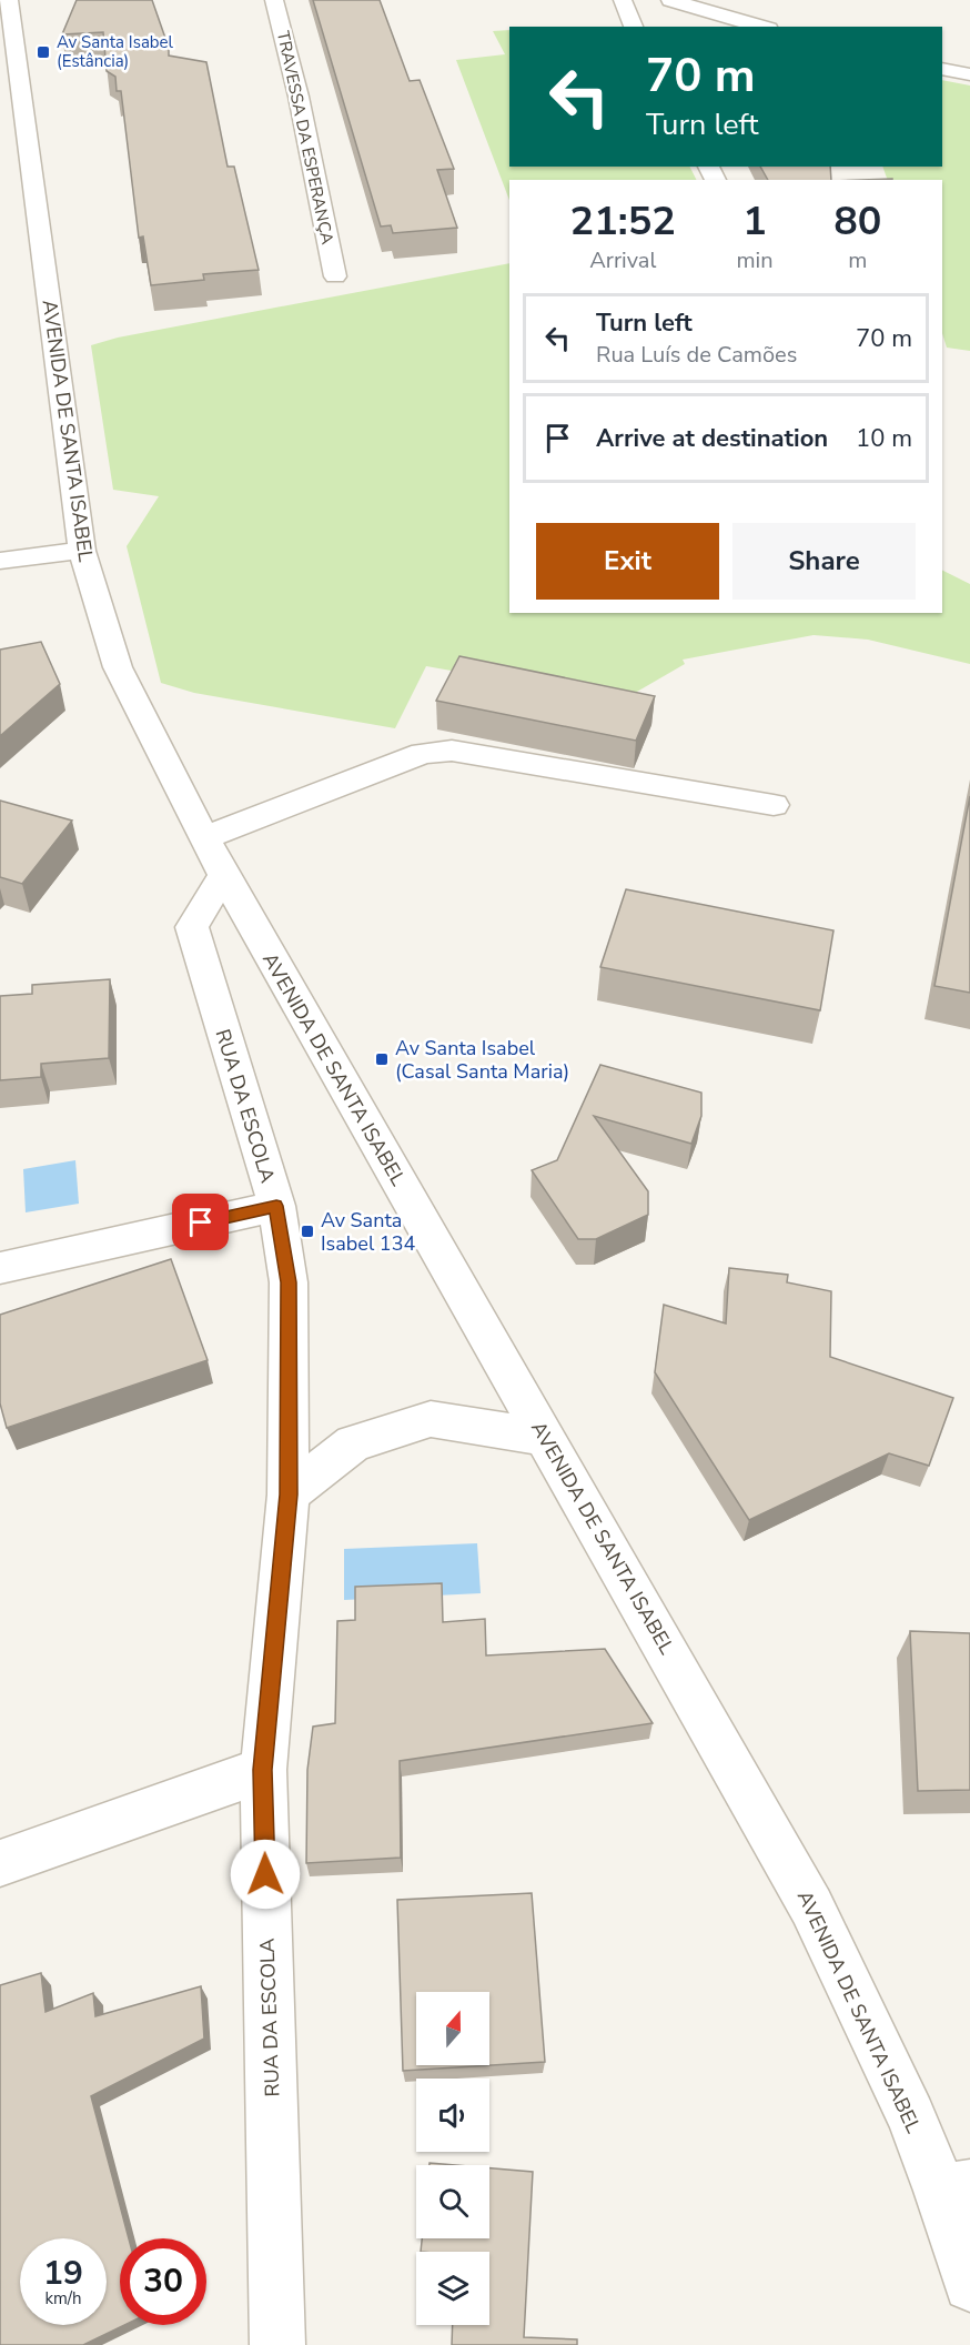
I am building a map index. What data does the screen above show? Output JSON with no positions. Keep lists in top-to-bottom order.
{
  "streets": {
    "street": ["TRAVESSA DA ESPERANÇA", "AVENIDA DE SANTA ISABEL", "RUA DA ESCOLA"]
  },
  "crossings": [
    ["AVENIDA DE SANTA ISABEL", "RUA DA ESCOLA"]
  ],
  "places": {
    "transit": ["Av Santa Isabel (Estância)", "Av Santa Isabel (Casal Santa Maria)", "Av Santa Isabel 134"]
  },
  "north": "top",
  "page": {
    "turn": ["70 m", "Turn left"],
    "eta": [
      "21:52",
      "Arrival",
      "1",
      "min",
      "80",
      "m"
    ],
    "list": [
      {
        "name": "Turn left",
        "note": "Rua Luís de Camões",
        "value": "70 m"
      },
      {
        "name": "Arrive at destination",
        "value": "10 m"
      }
    ],
    "buttons": ["Exit", "Share"],
    "speed": "19 km/h",
    "limit": "30"
  }
}
